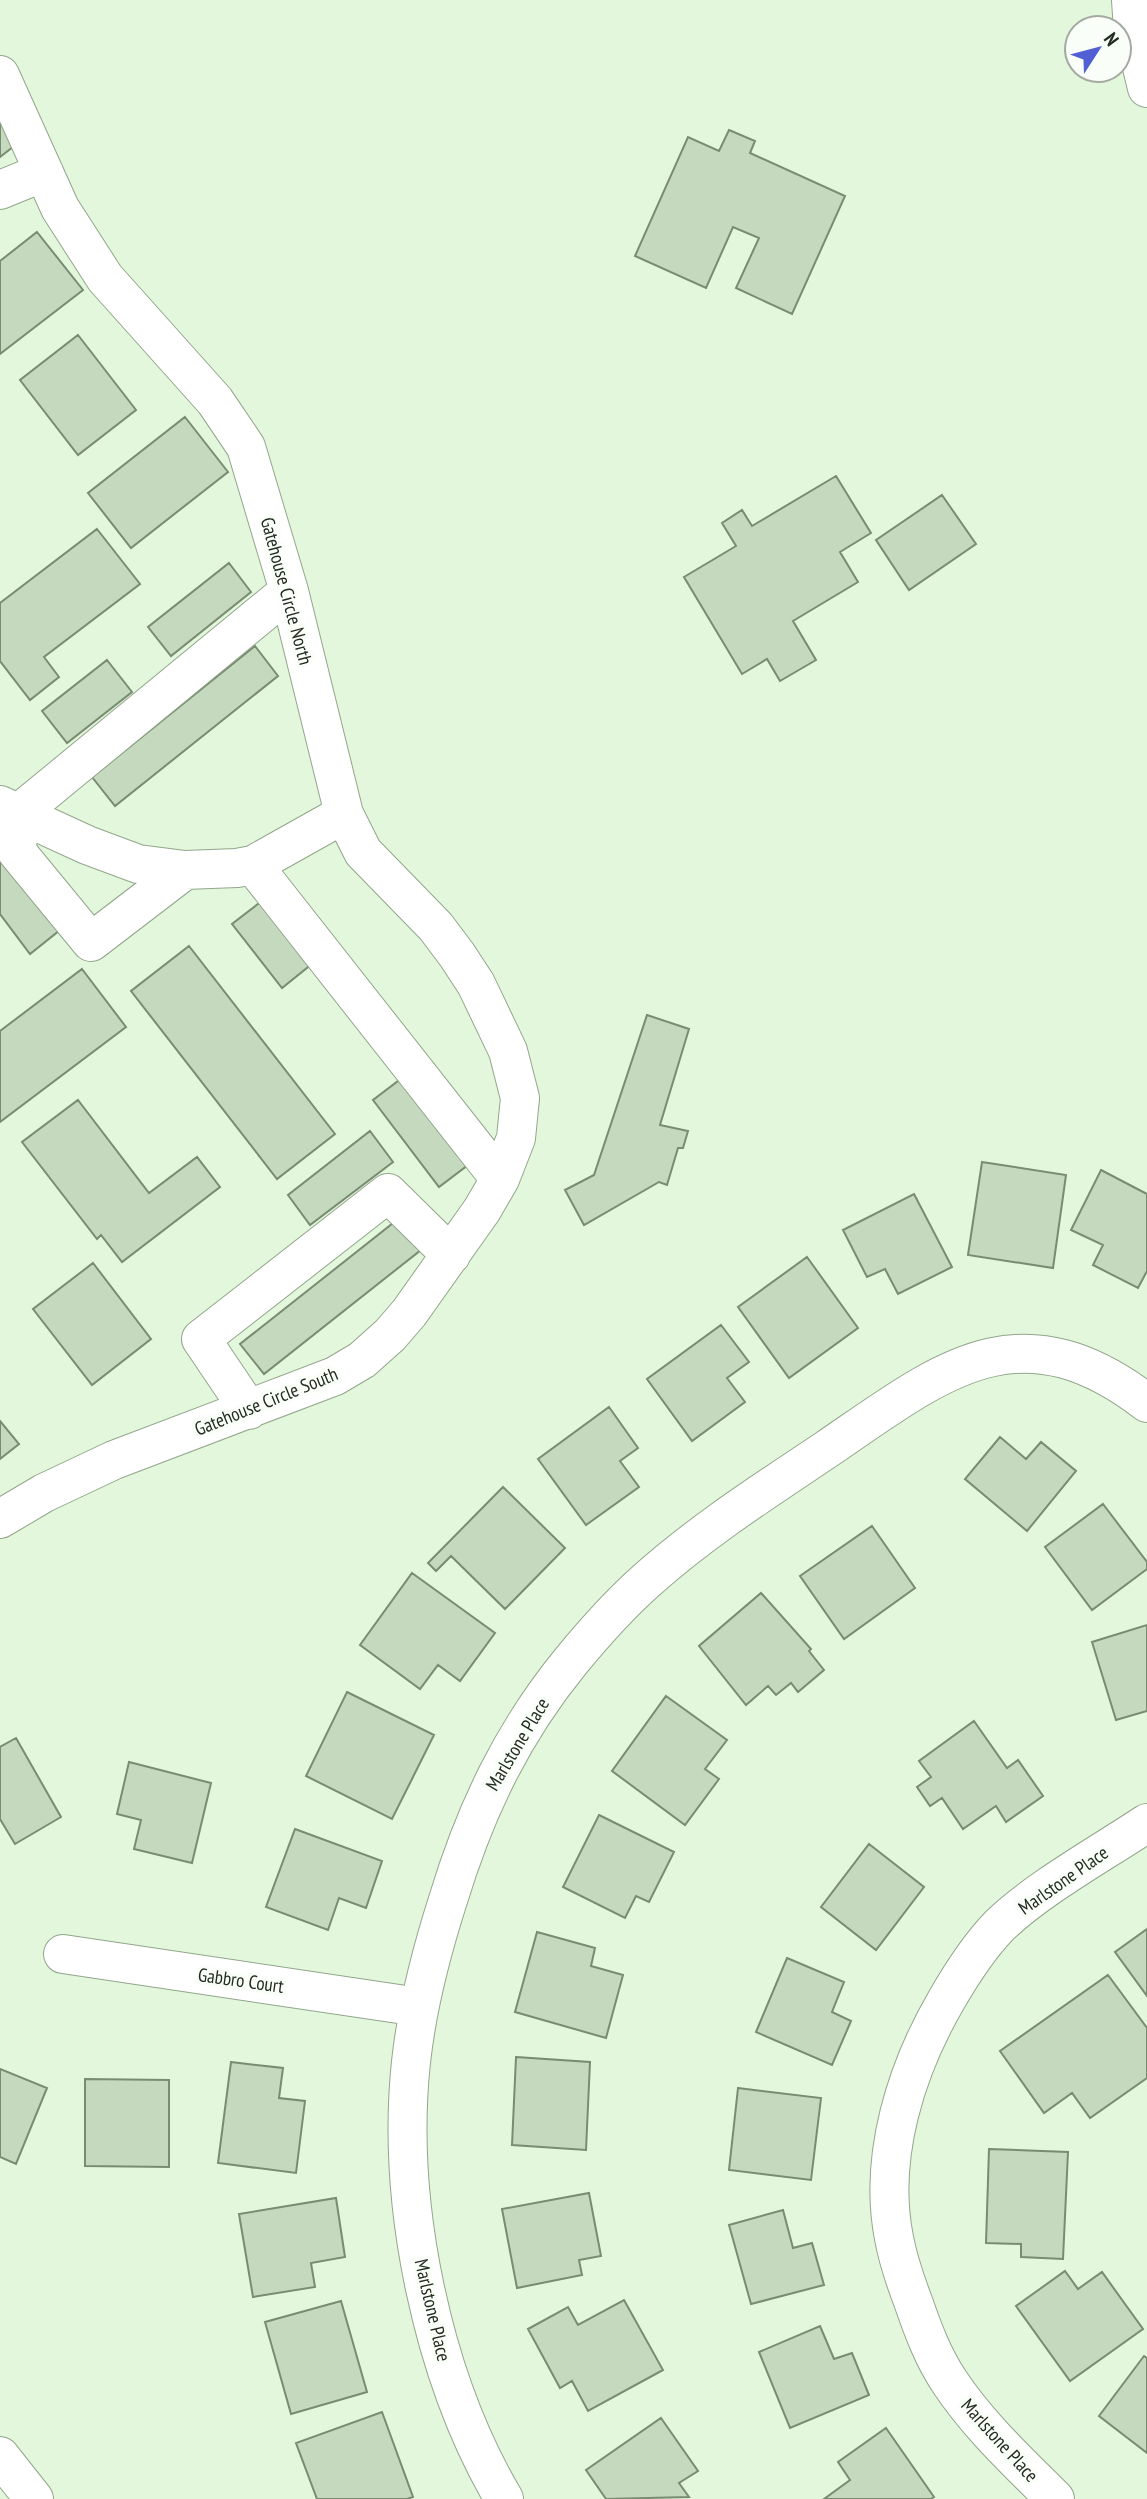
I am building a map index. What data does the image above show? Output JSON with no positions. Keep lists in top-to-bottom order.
{
  "streets": {
    "street": [
      "Gatehouse Circle North",
      "Gatehouse Circle South",
      "Marlstone Place",
      "Gabbro Court"
    ]
  },
  "crossings": [
    ["Gatehouse Circle North", "Gatehouse Circle South"],
    ["Marlstone Place", "Gabbro Court"]
  ],
  "north": "top right"
}
